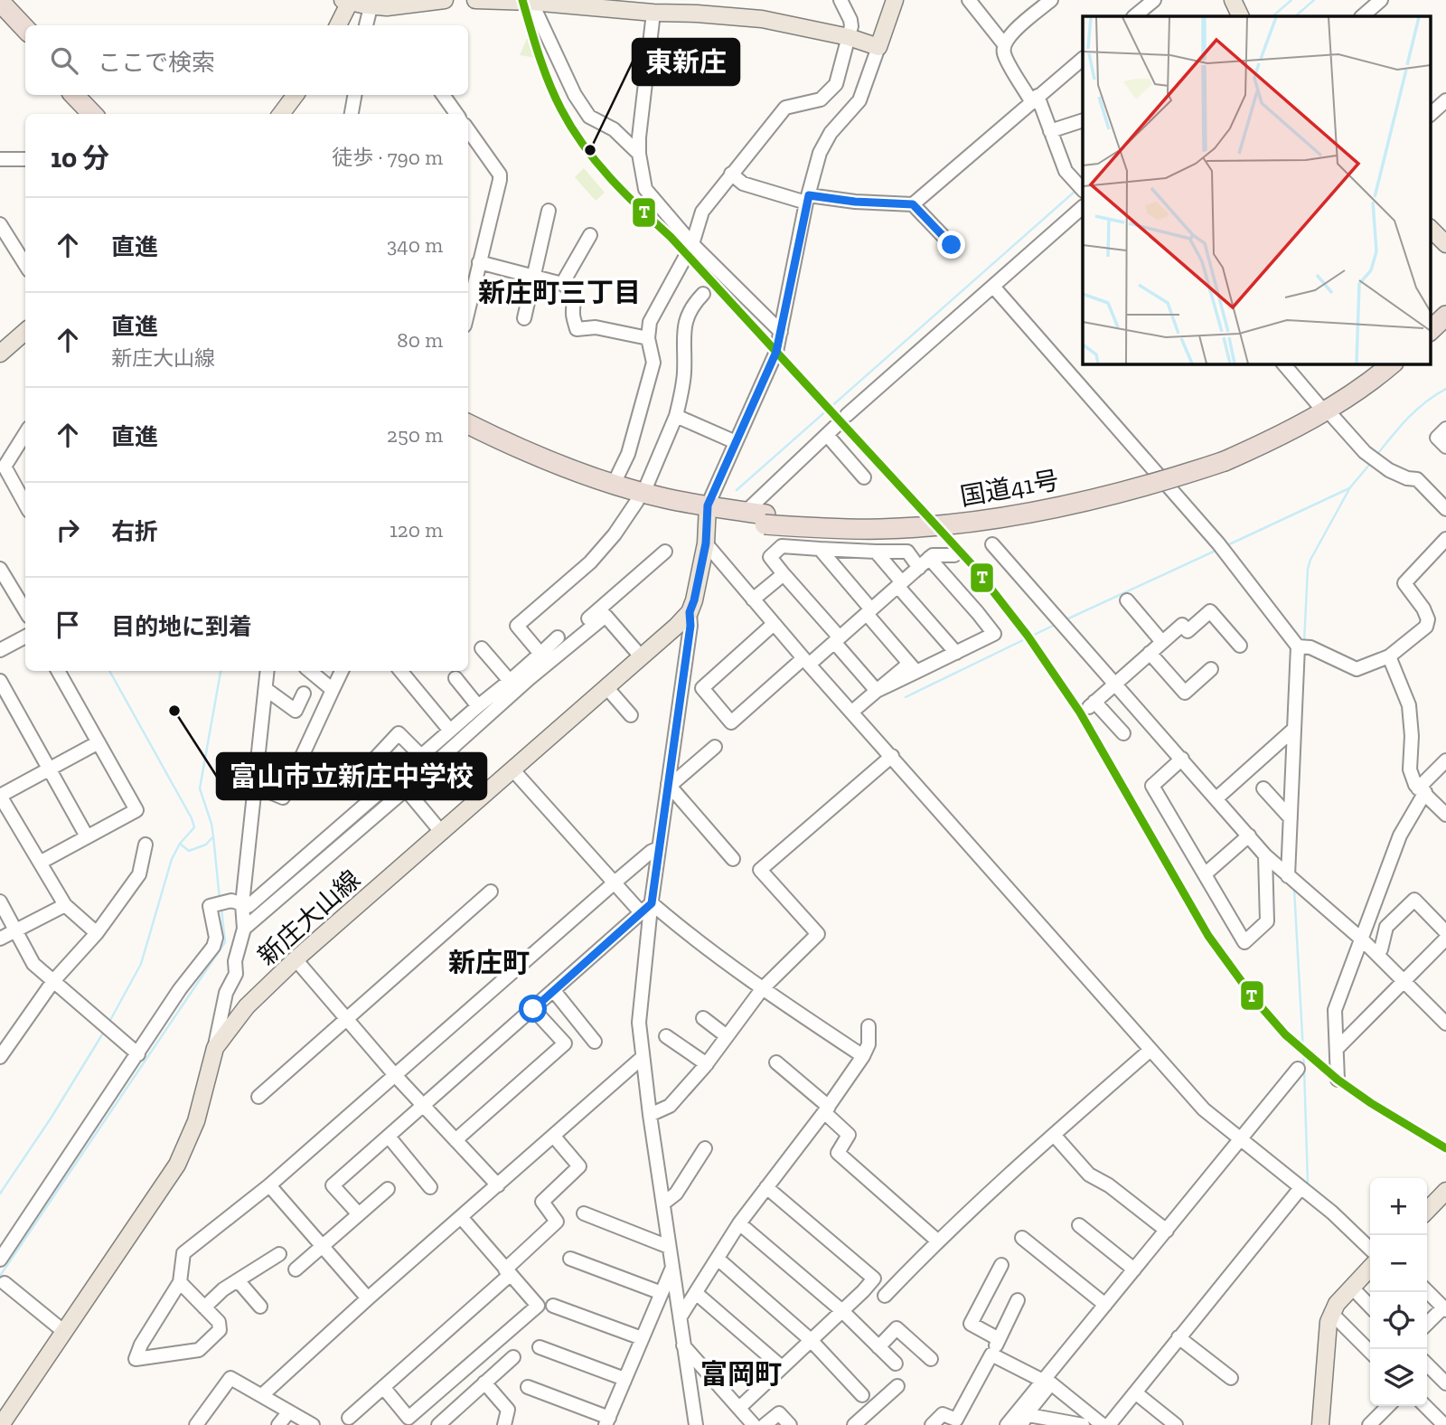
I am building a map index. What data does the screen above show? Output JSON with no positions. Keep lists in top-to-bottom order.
{
  "streets": {
    "highway": ["国道41号"],
    "main road": ["新庄大山線"]
  },
  "districts": ["新庄町三丁目", "新庄町", "富岡町"],
  "places": ["東新庄", "富山市立新庄中学校"],
  "lines": ["transit line T"],
  "page": {
    "search": "ここで検索",
    "heading": ["10 分", "徒歩 · 790 m"],
    "list": [
      ["直進", "340 m"],
      ["直進", "新庄大山線", "80 m"],
      ["直進", "250 m"],
      ["右折", "120 m"],
      "目的地に到着"
    ],
    "map_buttons": ["+", "−"]
  }
}
